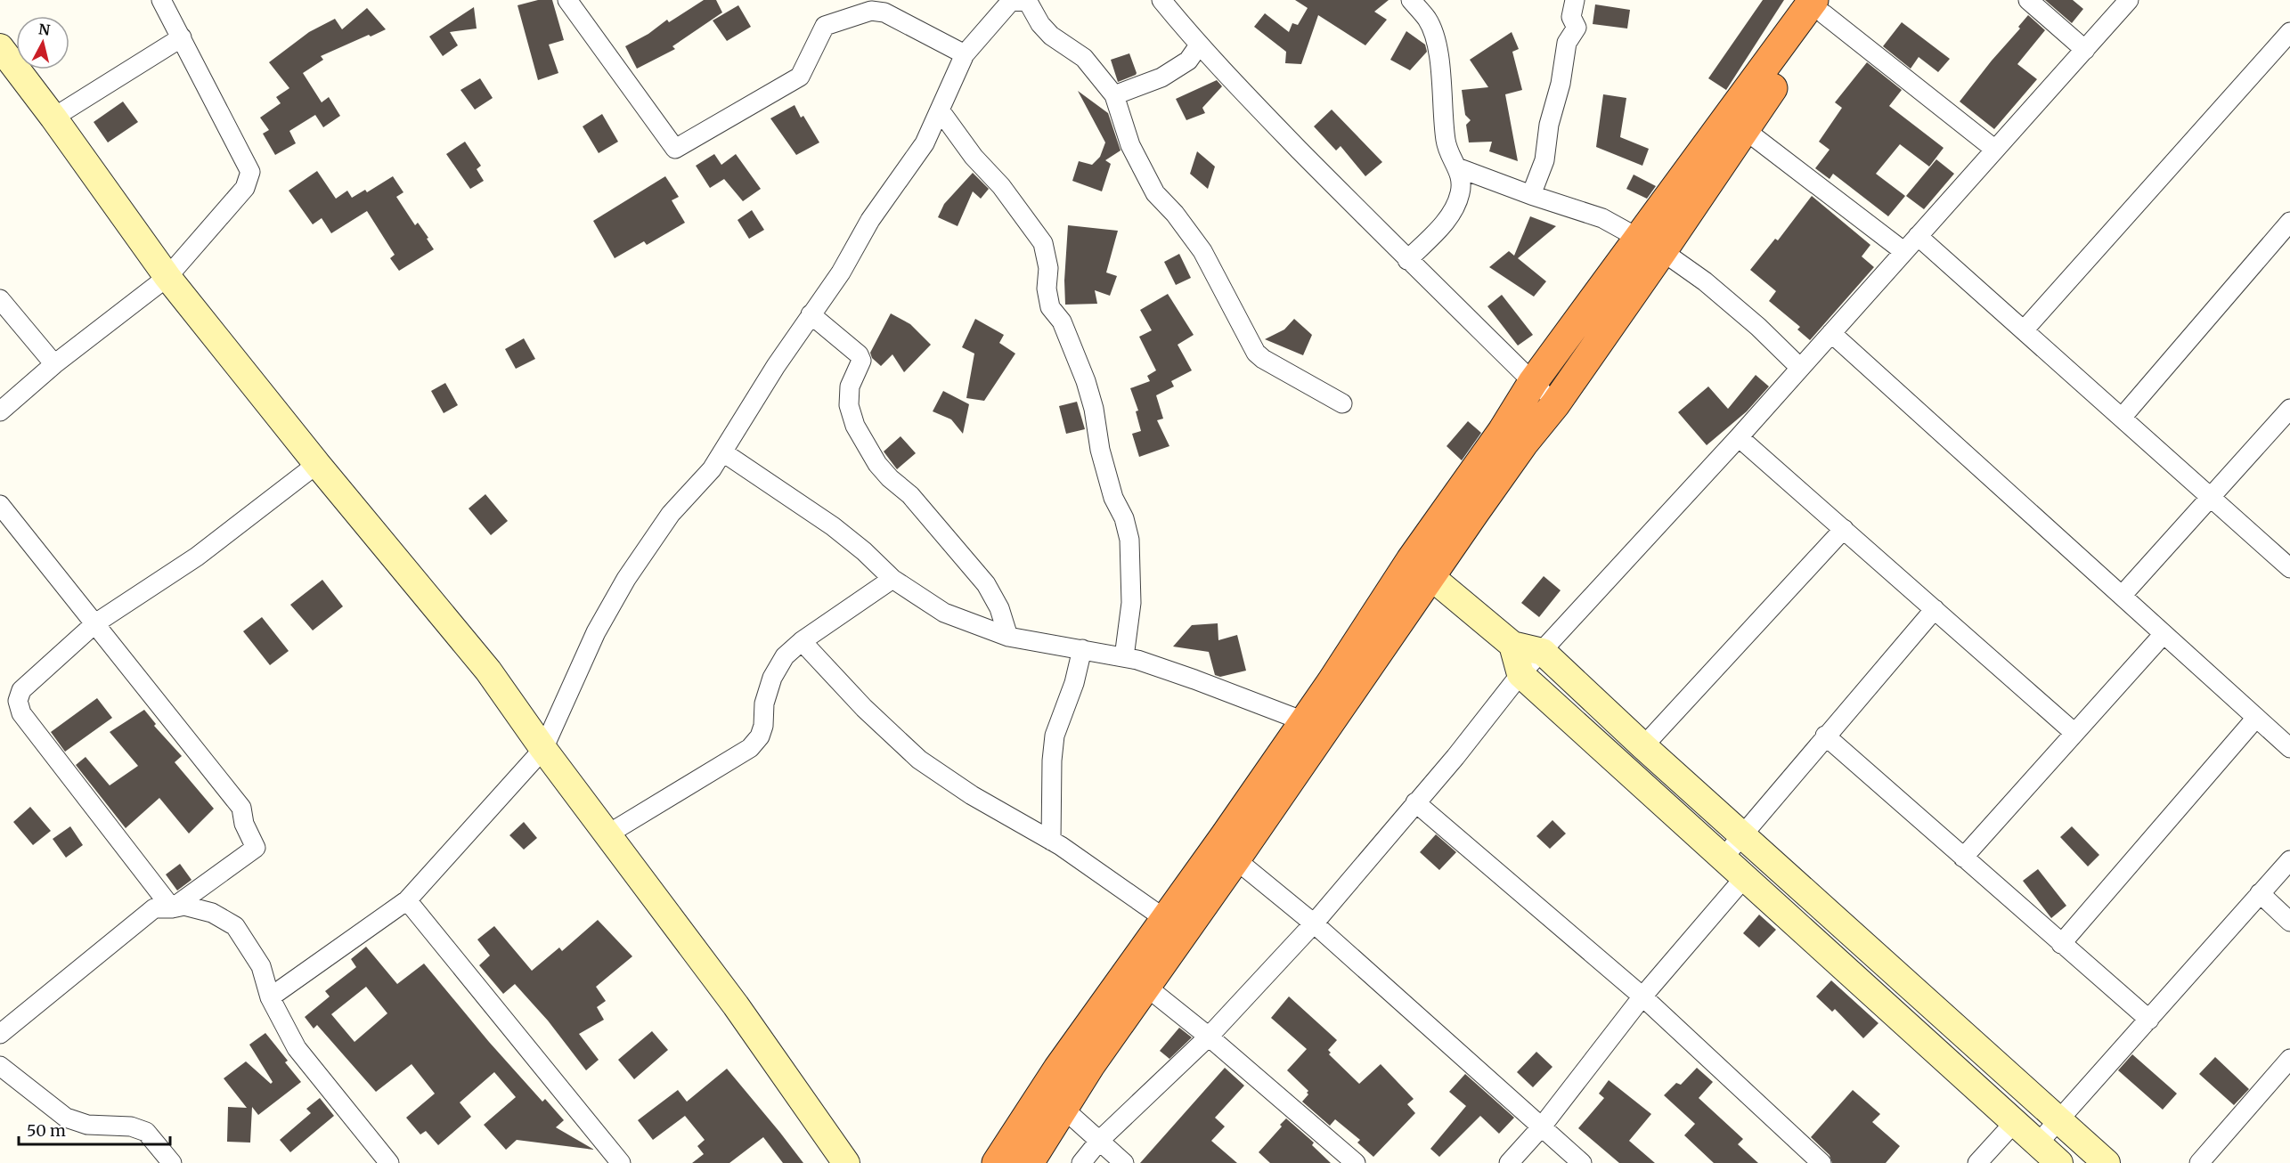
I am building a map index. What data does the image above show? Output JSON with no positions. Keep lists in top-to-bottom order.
{
  "scale_bar": "50 m",
  "north": "top"
}
